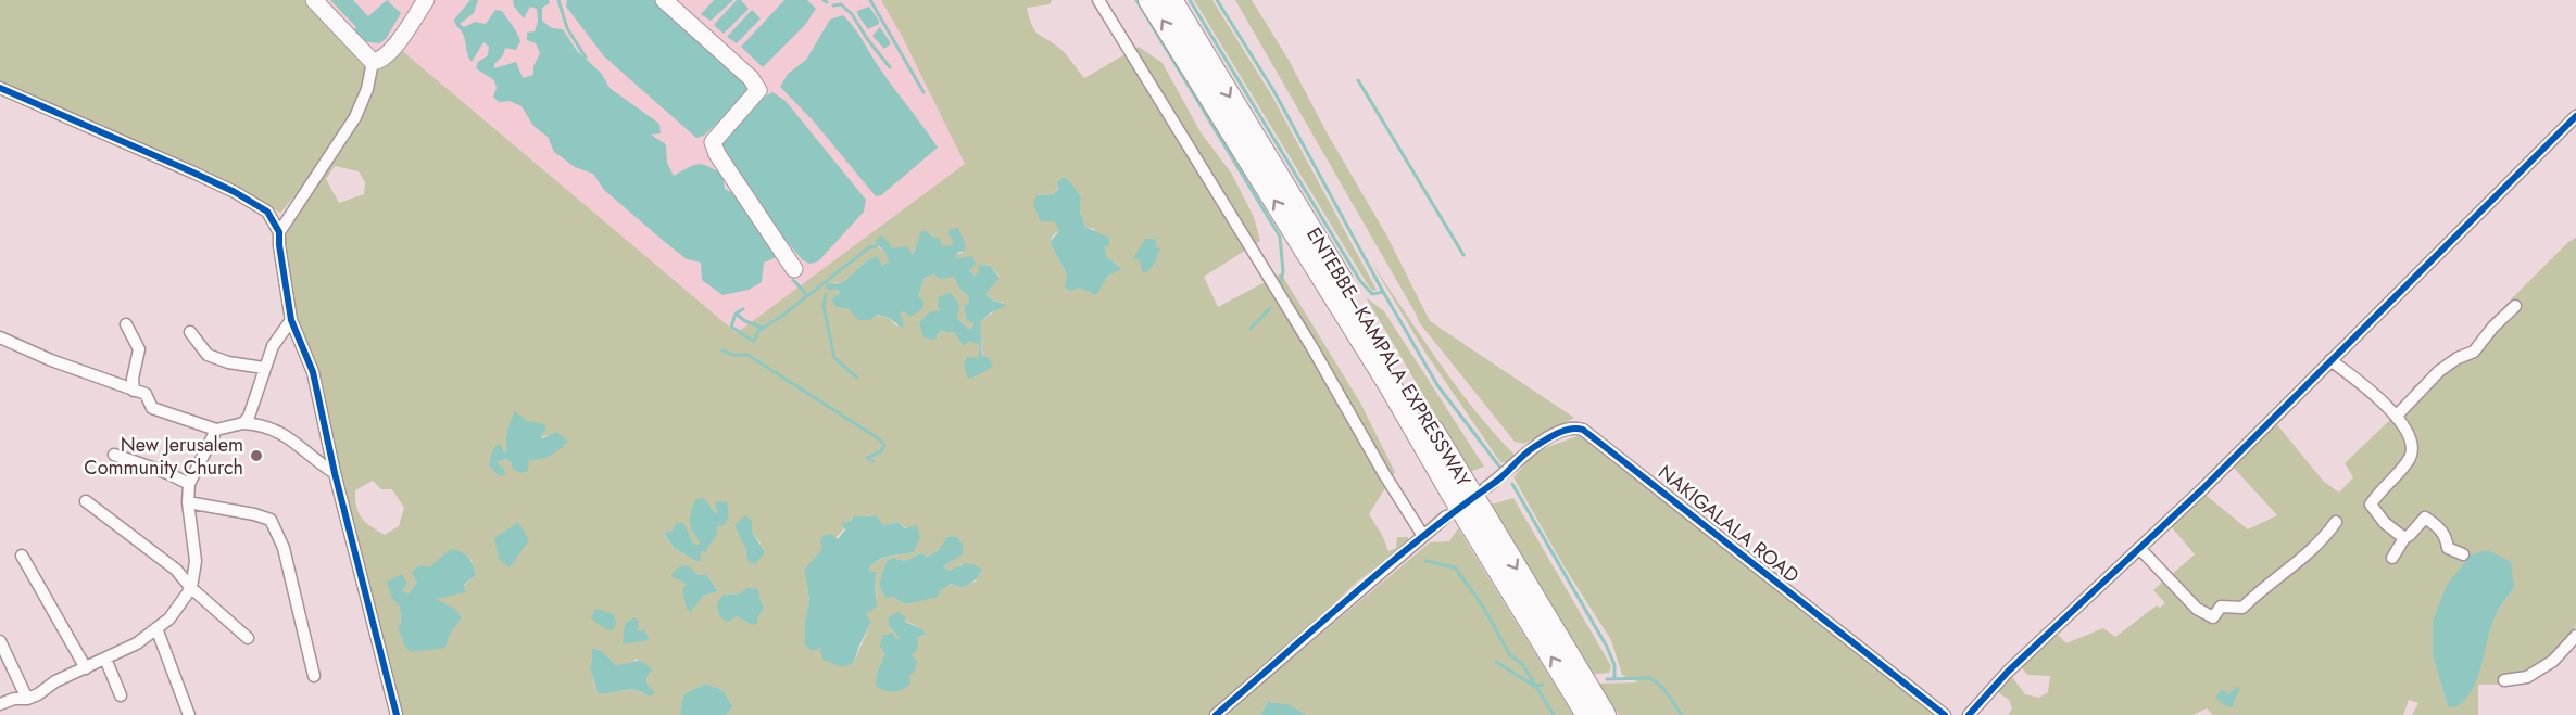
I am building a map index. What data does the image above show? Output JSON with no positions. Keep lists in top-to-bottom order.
{
  "streets": {
    "highway": ["ENTEBBE–KAMPALA EXPRESSWAY"],
    "street": ["NAKIGALALA ROAD"]
  },
  "crossings": [
    ["ENTEBBE–KAMPALA EXPRESSWAY", "NAKIGALALA ROAD"]
  ],
  "places": ["New Jerusalem Community Church"]
}
